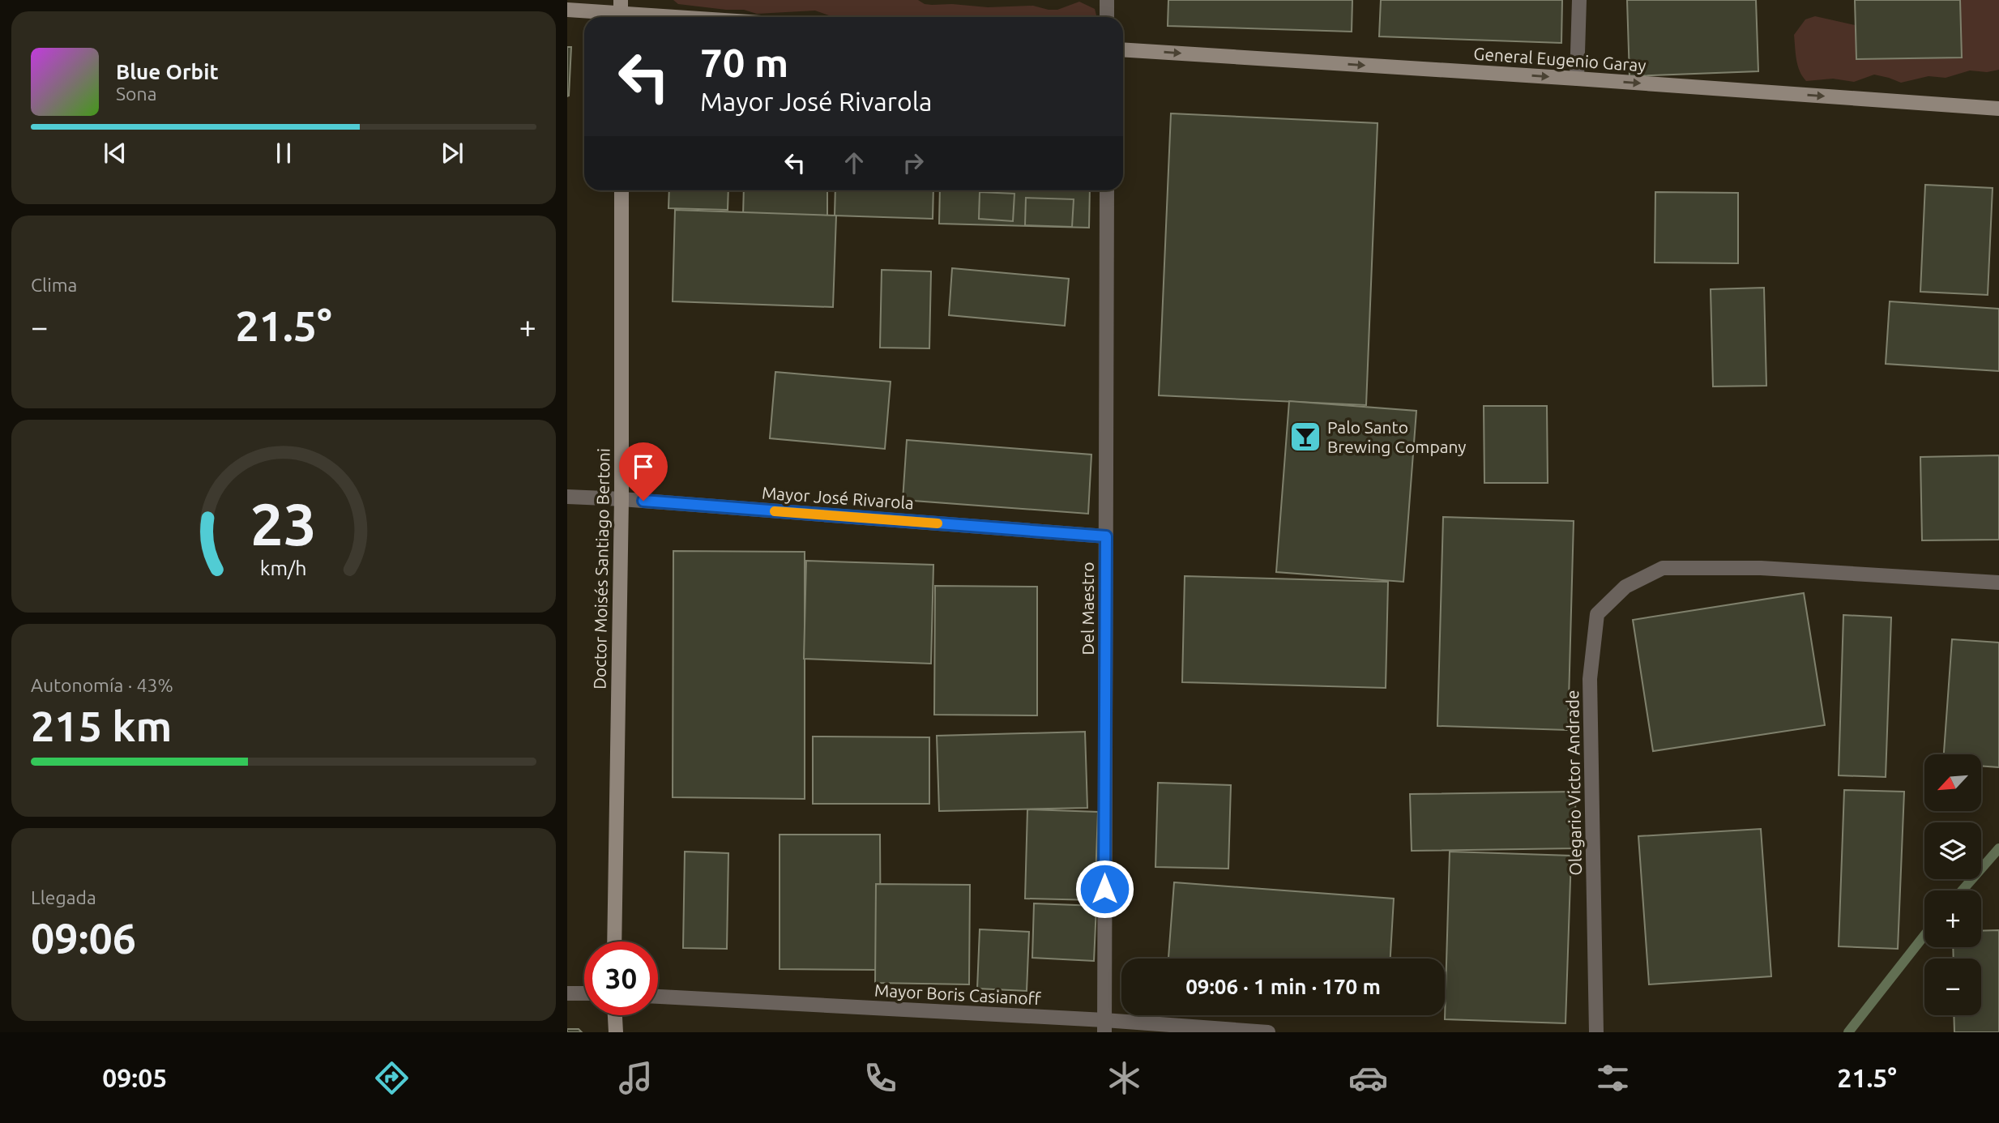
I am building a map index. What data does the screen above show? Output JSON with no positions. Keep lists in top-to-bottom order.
{
  "streets": {
    "street": [
      "General Eugenio Garay",
      "Mayor José Rivarola",
      "Doctor Moisés Santiago Bertoni",
      "Del Maestro",
      "Olegario Victor Andrade",
      "Mayor Boris Casianoff"
    ]
  },
  "crossings": [
    ["Mayor José Rivarola", "Doctor Moisés Santiago Bertoni"],
    ["Mayor José Rivarola", "Del Maestro"],
    ["Del Maestro", "Mayor Boris Casianoff"]
  ],
  "one_way": ["General Eugenio Garay"],
  "places": {
    "bar": ["Palo Santo Brewing Company"]
  },
  "north": "bottom left",
  "page": {
    "turn": ["70 m", "Mayor José Rivarola"],
    "song": ["Blue Orbit", "Sona"],
    "tile": [
      "Clima",
      ["Autonomía · 43%", "215 km"],
      ["Llegada", "09:06"]
    ],
    "heat": ["−", "21.5°", "+"],
    "map_buttons": ["+", "−"],
    "limit": "30",
    "trip": "09:06 · 1 min · 170 m",
    "tabs": ["09:05", "21.5°"],
    "gauge": ["23", "km/h"]
  }
}
